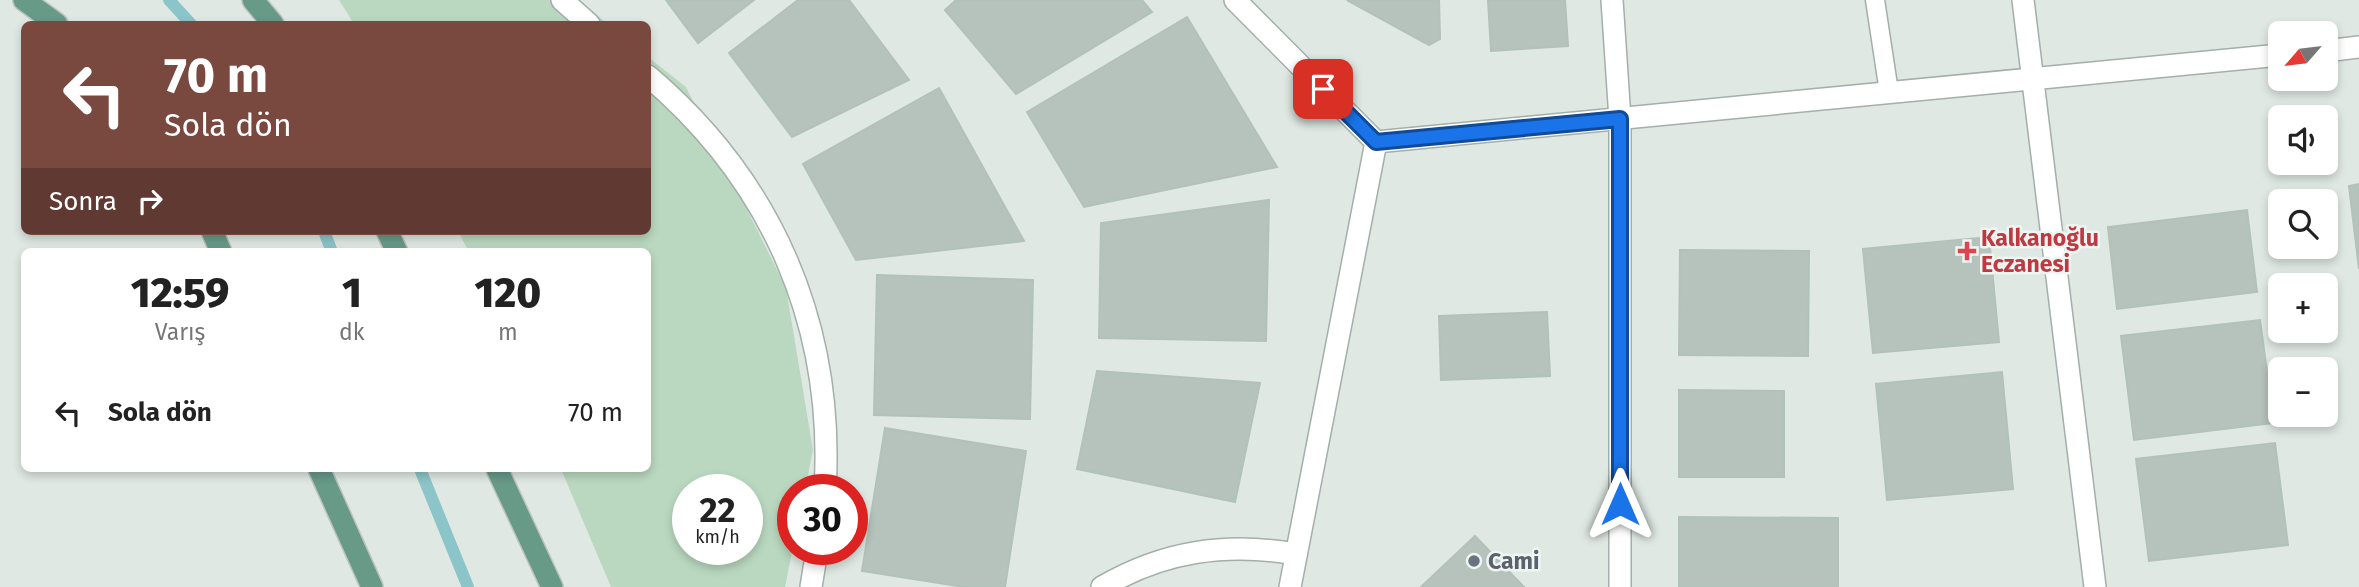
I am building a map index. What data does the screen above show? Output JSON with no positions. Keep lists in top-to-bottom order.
{
  "places": {
    "health": ["Kalkanoğlu Eczanesi"],
    "other": ["Cami"]
  },
  "north": "bottom left",
  "page": {
    "map_buttons": ["+", "−"],
    "turn": ["70 m", "Sola dön"],
    "then": "Sonra",
    "eta": [
      "12:59",
      "Varış",
      "1",
      "dk",
      "120",
      "m"
    ],
    "list": [
      {
        "name": "Sola dön",
        "value": "70 m"
      }
    ],
    "speed": "22 km/h",
    "limit": "30"
  }
}
